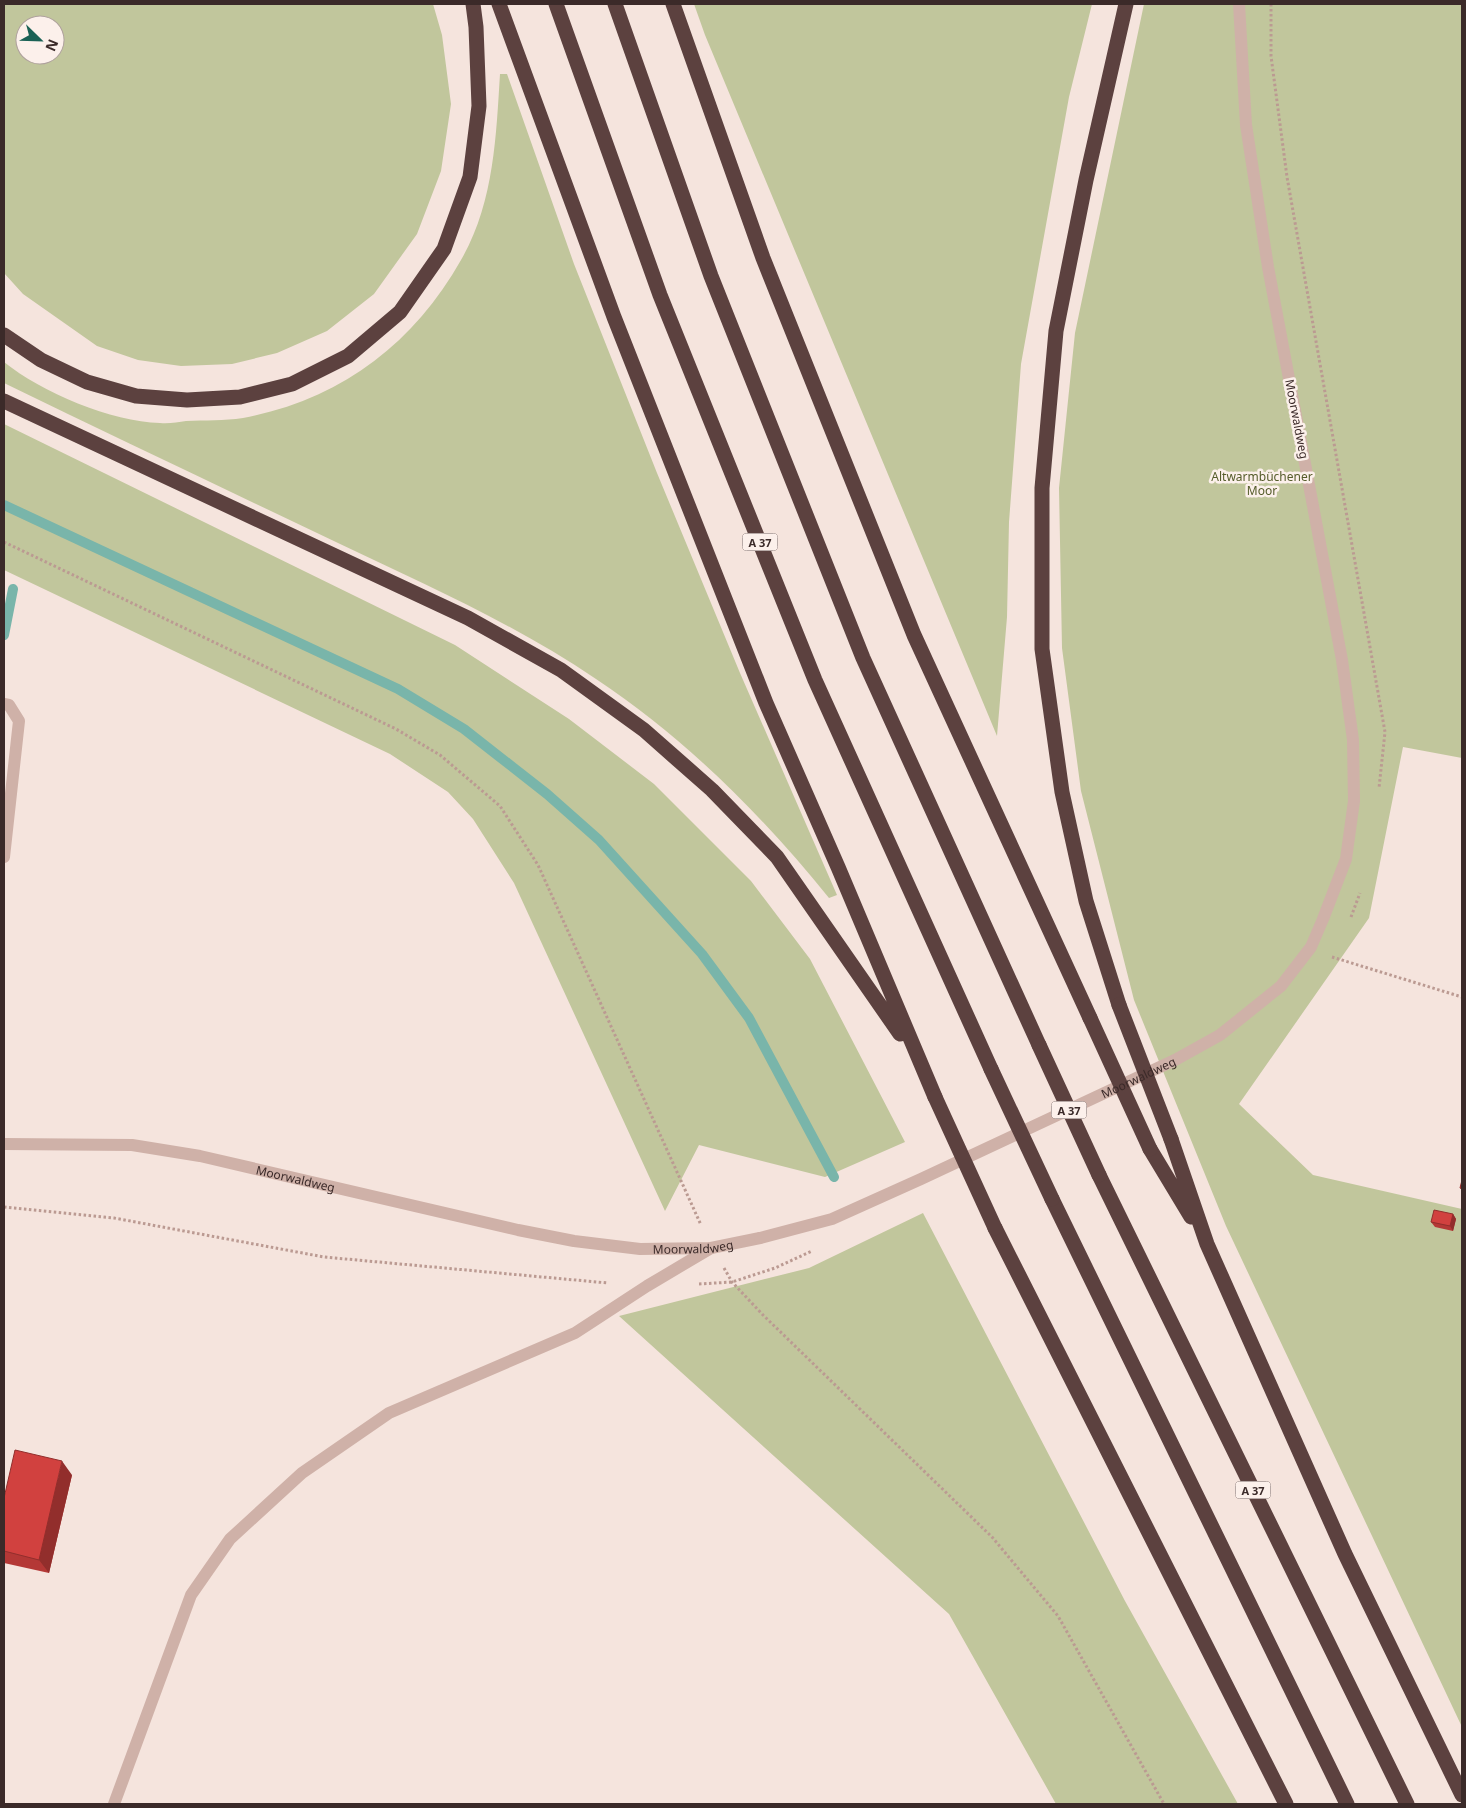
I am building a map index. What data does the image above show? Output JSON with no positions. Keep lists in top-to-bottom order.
{
  "streets": {
    "highway": ["A 37"],
    "street": ["Moorwaldweg"]
  },
  "parks": ["Altwarmbüchener Moor"],
  "north": "bottom right"
}
